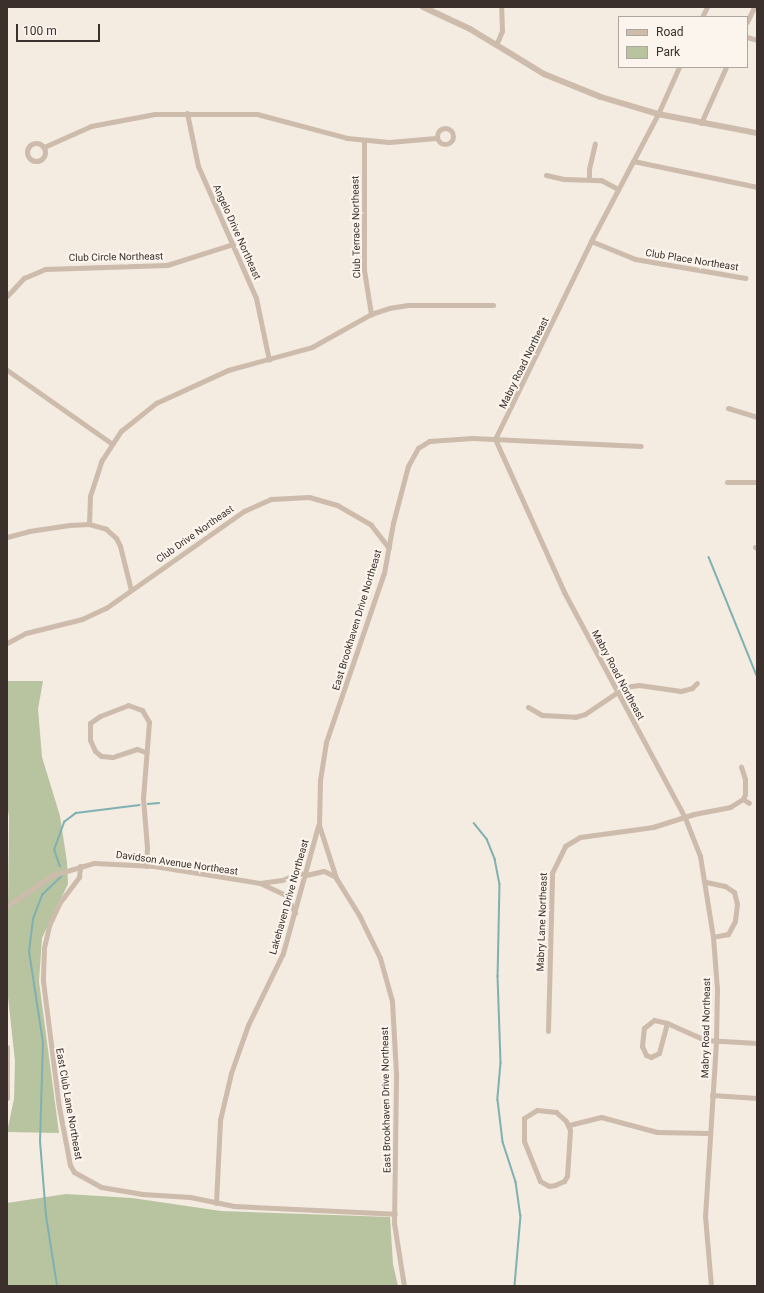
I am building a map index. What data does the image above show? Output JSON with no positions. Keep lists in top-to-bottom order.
{
  "streets": {
    "street": [
      "Club Terrace Northeast",
      "Angelo Drive Northeast",
      "Club Circle Northeast",
      "Club Place Northeast",
      "Mabry Road Northeast",
      "Club Drive Northeast",
      "East Brookhaven Drive Northeast",
      "Davidson Avenue Northeast",
      "Lakehaven Drive Northeast",
      "Mabry Lane Northeast",
      "East Club Lane Northeast"
    ]
  },
  "crossings": [
    ["Angelo Drive Northeast", "Club Circle Northeast"],
    ["Club Place Northeast", "Mabry Road Northeast"],
    ["Mabry Road Northeast", "East Brookhaven Drive Northeast"],
    ["Mabry Road Northeast", "Mabry Lane Northeast"],
    ["Club Drive Northeast", "East Brookhaven Drive Northeast"],
    ["East Brookhaven Drive Northeast", "Lakehaven Drive Northeast"],
    ["East Brookhaven Drive Northeast", "East Club Lane Northeast"],
    ["Davidson Avenue Northeast", "Lakehaven Drive Northeast"],
    ["Davidson Avenue Northeast", "East Club Lane Northeast"],
    ["Lakehaven Drive Northeast", "East Club Lane Northeast"]
  ],
  "legend": ["Road", "Park"],
  "scale_bar": "100 m"
}
